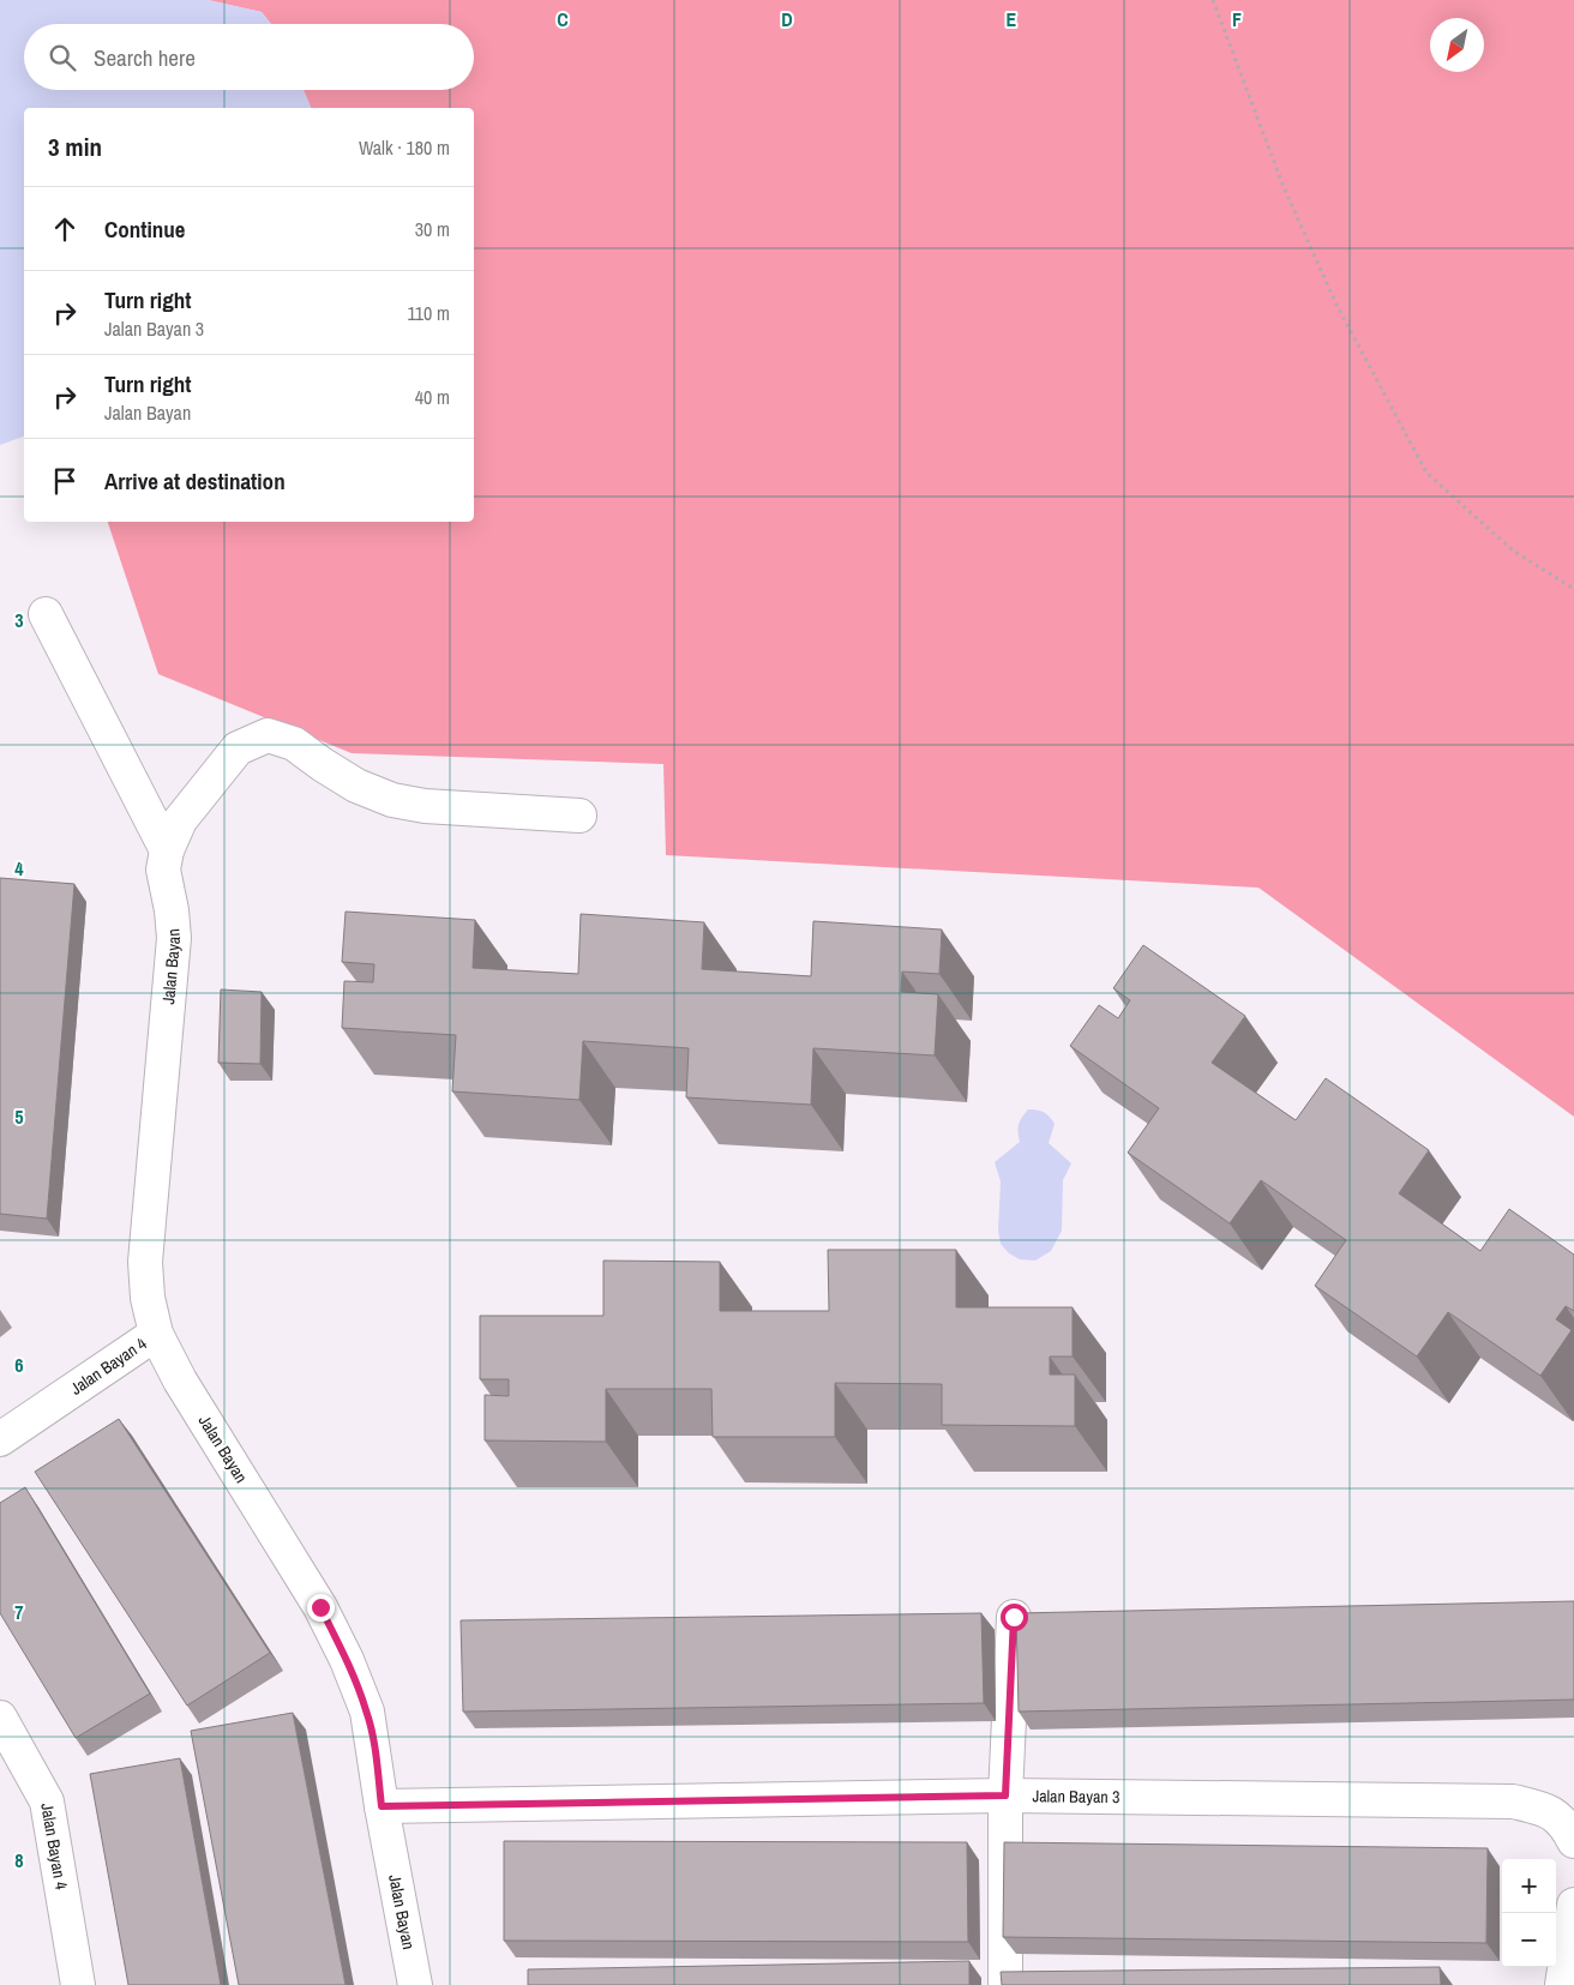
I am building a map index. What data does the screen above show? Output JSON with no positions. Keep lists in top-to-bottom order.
{
  "streets": {
    "street": ["Jalan Bayan", "Jalan Bayan 4", "Jalan Bayan 3"]
  },
  "crossings": [
    ["Jalan Bayan", "Jalan Bayan 4"],
    ["Jalan Bayan", "Jalan Bayan 3"]
  ],
  "north": "bottom left",
  "page": {
    "search": "Search here",
    "heading": ["3 min", "Walk · 180 m"],
    "list": [
      ["Continue", "30 m"],
      ["Turn right", "Jalan Bayan 3", "110 m"],
      ["Turn right", "Jalan Bayan", "40 m"],
      "Arrive at destination"
    ],
    "map_buttons": ["+", "−"]
  },
  "grid": {
    "columns": [
      "C",
      "D",
      "E",
      "F"
    ],
    "rows": [
      "3",
      "4",
      "5",
      "6",
      "7",
      "8"
    ]
  }
}
